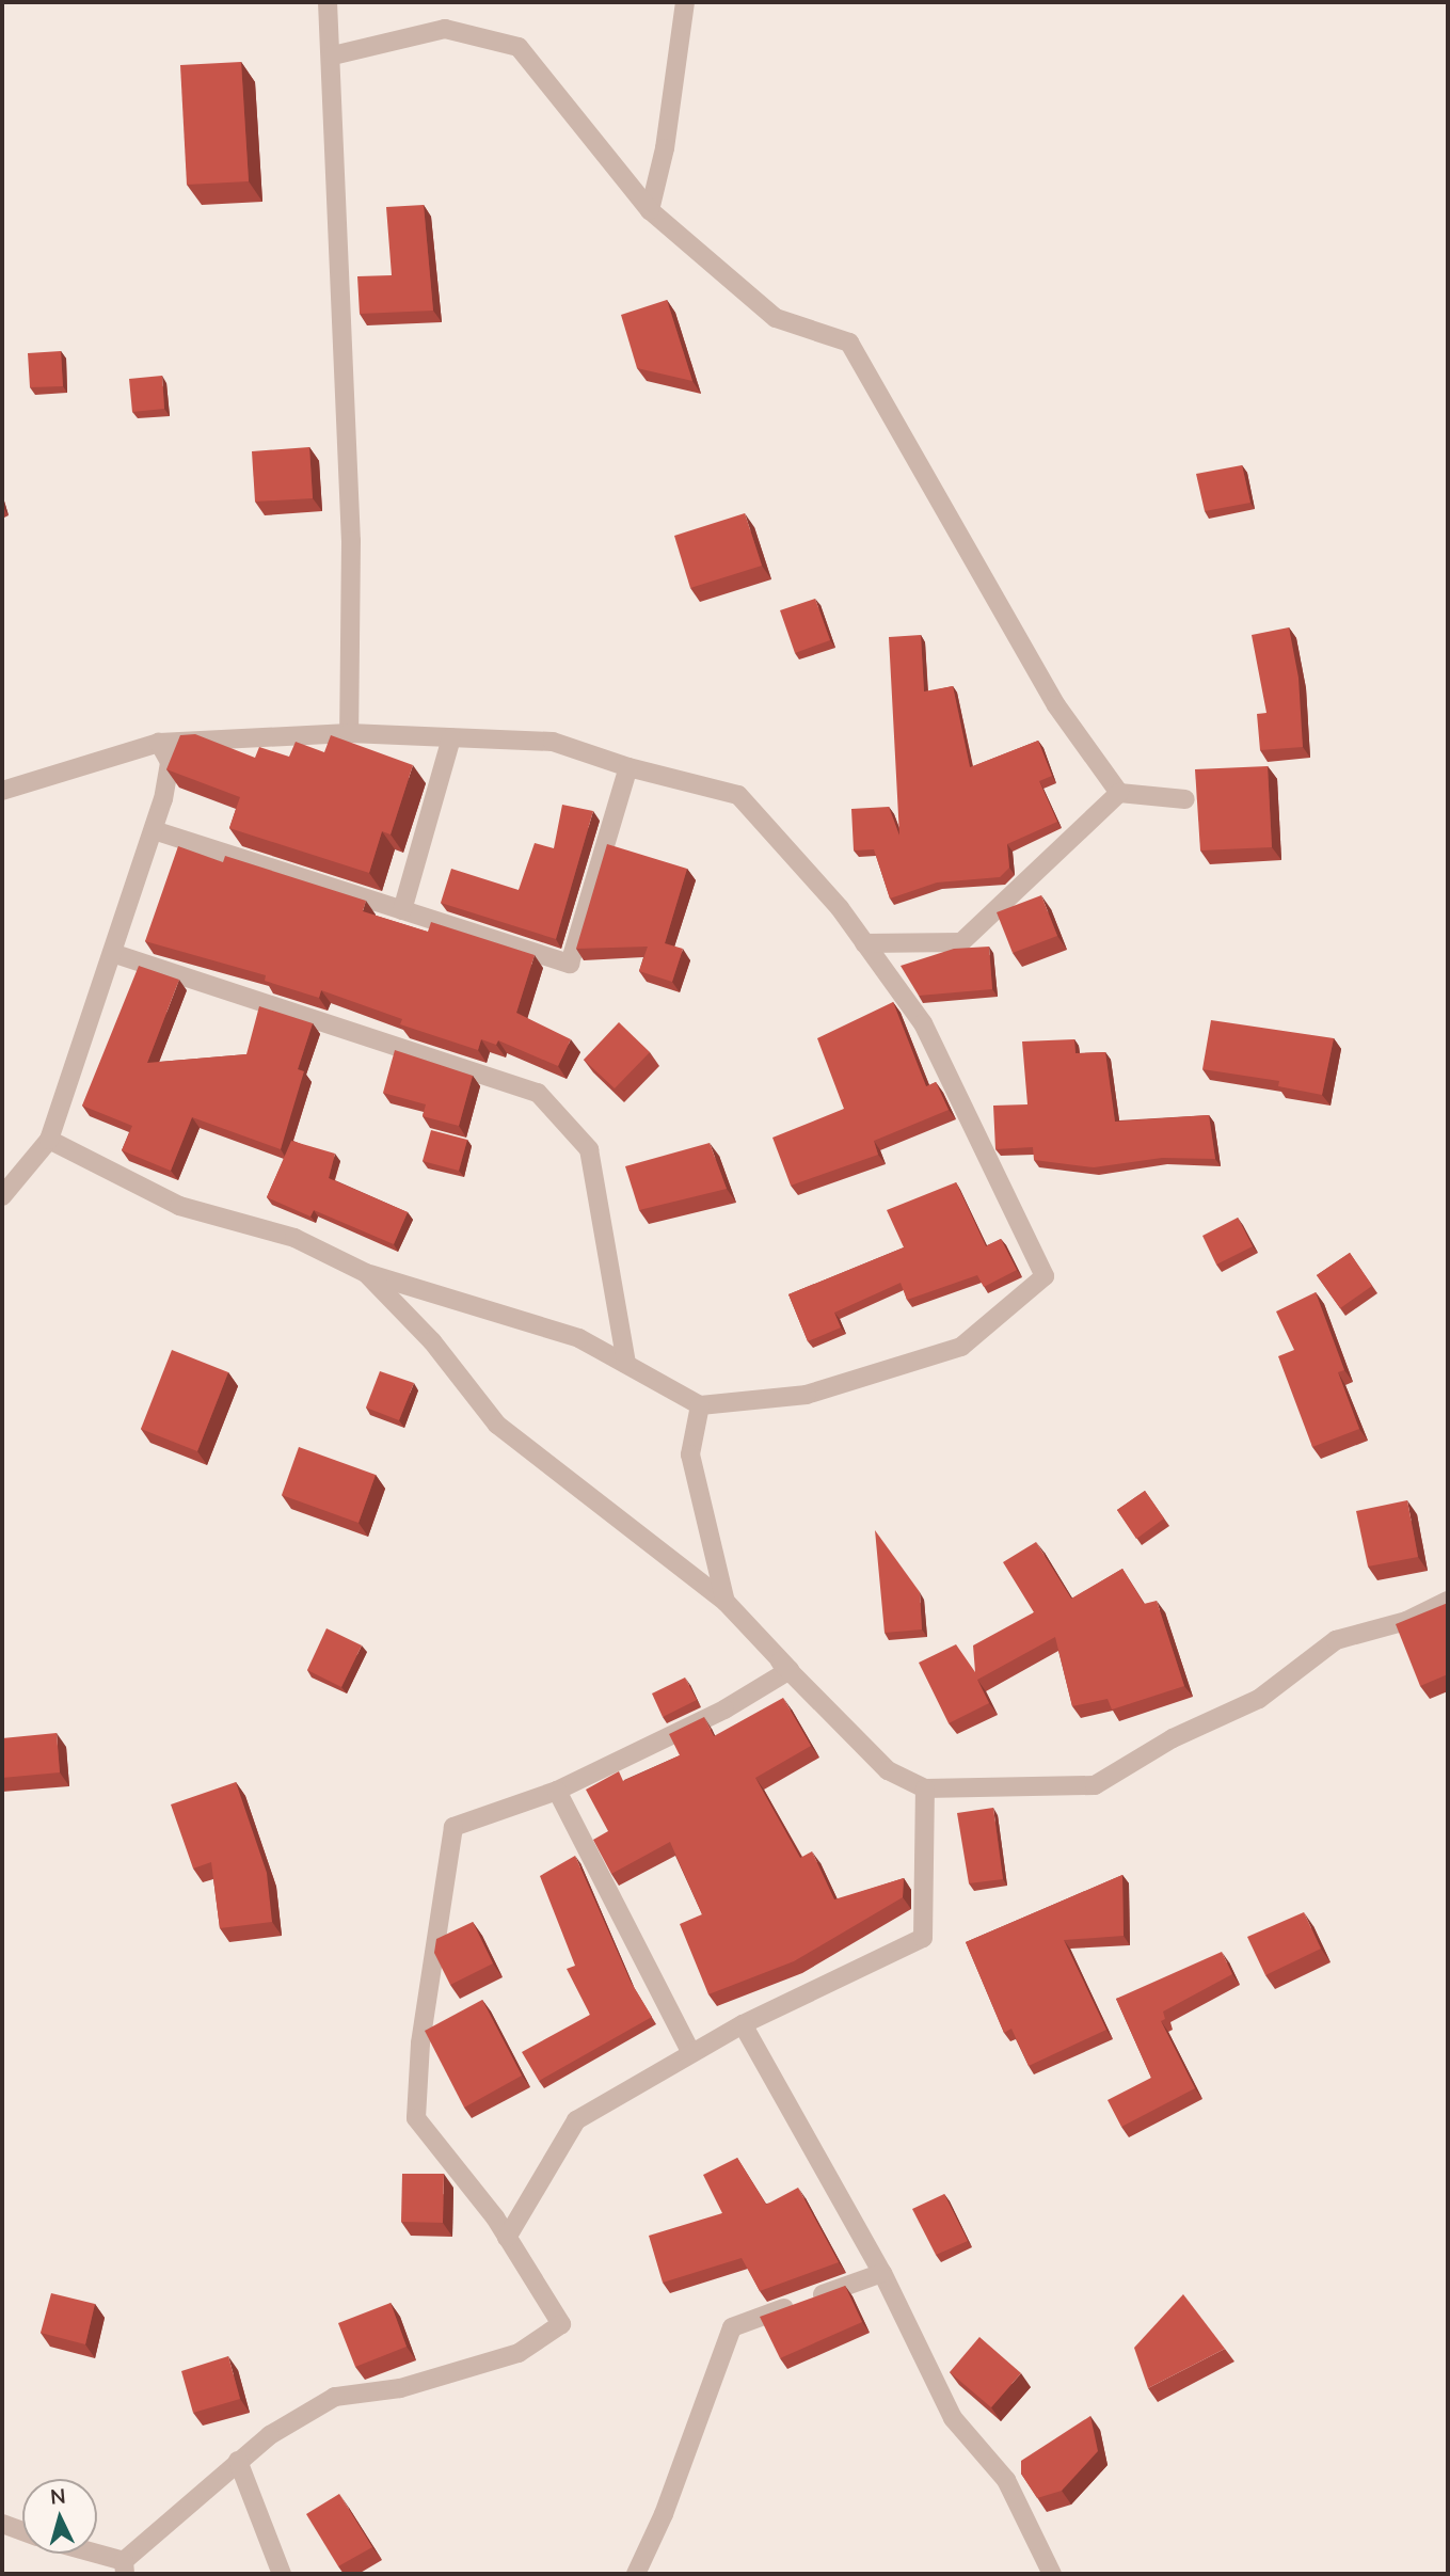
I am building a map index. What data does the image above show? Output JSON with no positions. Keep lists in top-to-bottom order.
{
  "north": "top"
}
